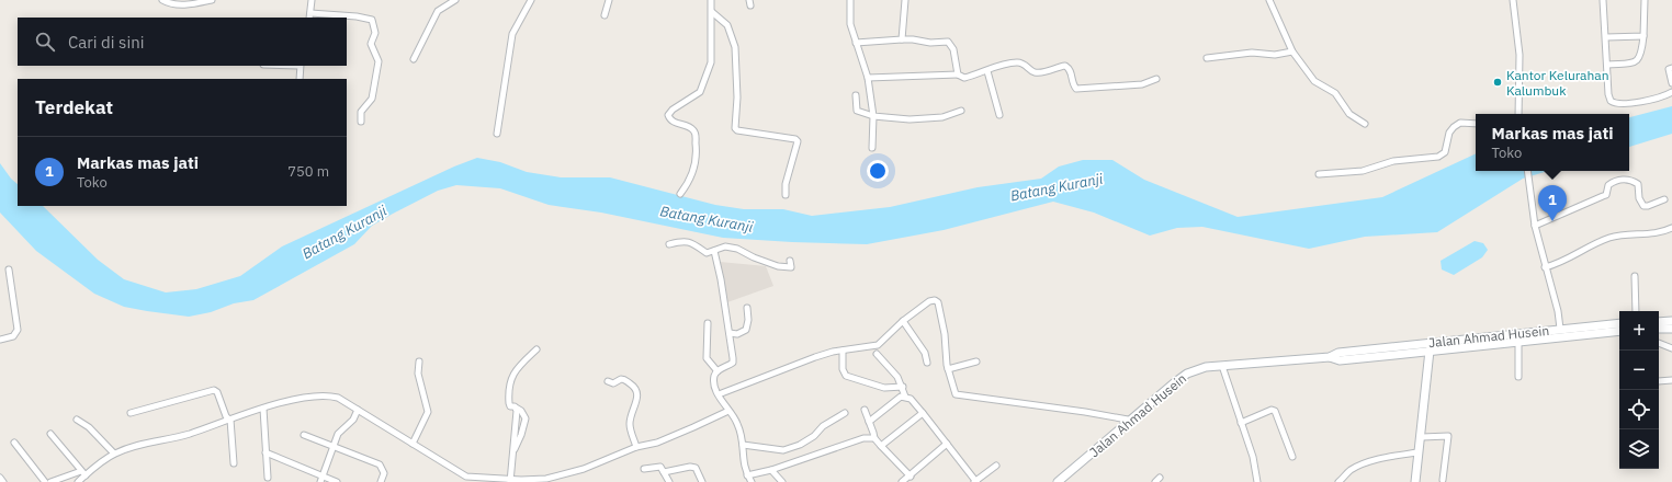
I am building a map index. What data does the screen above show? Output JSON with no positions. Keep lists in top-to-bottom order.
{
  "streets": {
    "main road": ["Jalan Ahmad Husein"]
  },
  "water": ["Batang Kuranji"],
  "places": ["Kantor Kelurahan Kalumbuk"],
  "page": {
    "search": "Cari di sini",
    "heading": "Terdekat",
    "popup": ["Markas mas jati", "Toko"],
    "list": [
      {
        "mark": "1",
        "name": "Markas mas jati",
        "note": "Toko",
        "value": "750 m"
      }
    ],
    "pins": "1",
    "map_buttons": ["+", "−"]
  }
}
